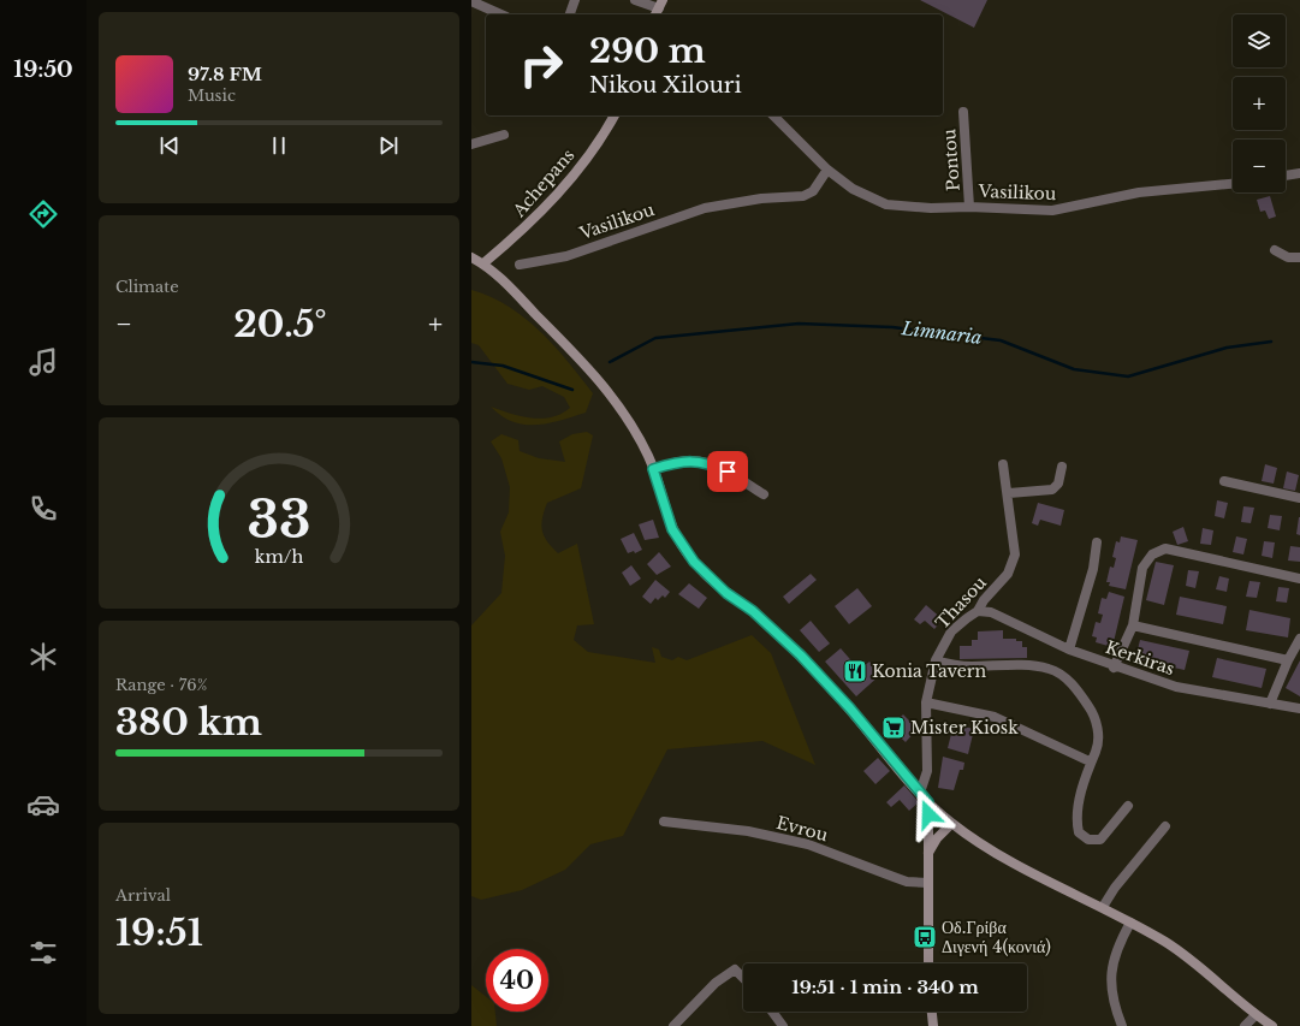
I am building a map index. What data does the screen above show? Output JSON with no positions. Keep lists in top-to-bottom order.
{
  "streets": {
    "main road": ["Achepans"],
    "street": [
      "Pontou",
      "Vasilikou",
      "Thasou",
      "Kerkiras",
      "Evrou"
    ]
  },
  "crossings": [
    ["Pontou", "Vasilikou"],
    ["Thasou", "Kerkiras"]
  ],
  "water": ["Limnaria"],
  "places": {
    "restaurant": ["Konia Tavern"],
    "supermarket": ["Mister Kiosk"],
    "bus stop": ["Οδ.Γρίβα Διγενή 4(κονιά)"]
  },
  "page": {
    "tabs": "19:50",
    "map_buttons": ["+", "−"],
    "turn": ["290 m", "Nikou Xilouri"],
    "song": ["97.8 FM", "Music"],
    "tile": [
      "Climate",
      ["Range · 76%", "380 km"],
      ["Arrival", "19:51"]
    ],
    "heat": ["−", "20.5°", "+"],
    "limit": "40",
    "trip": "19:51 · 1 min · 340 m",
    "gauge": ["33", "km/h"]
  }
}
